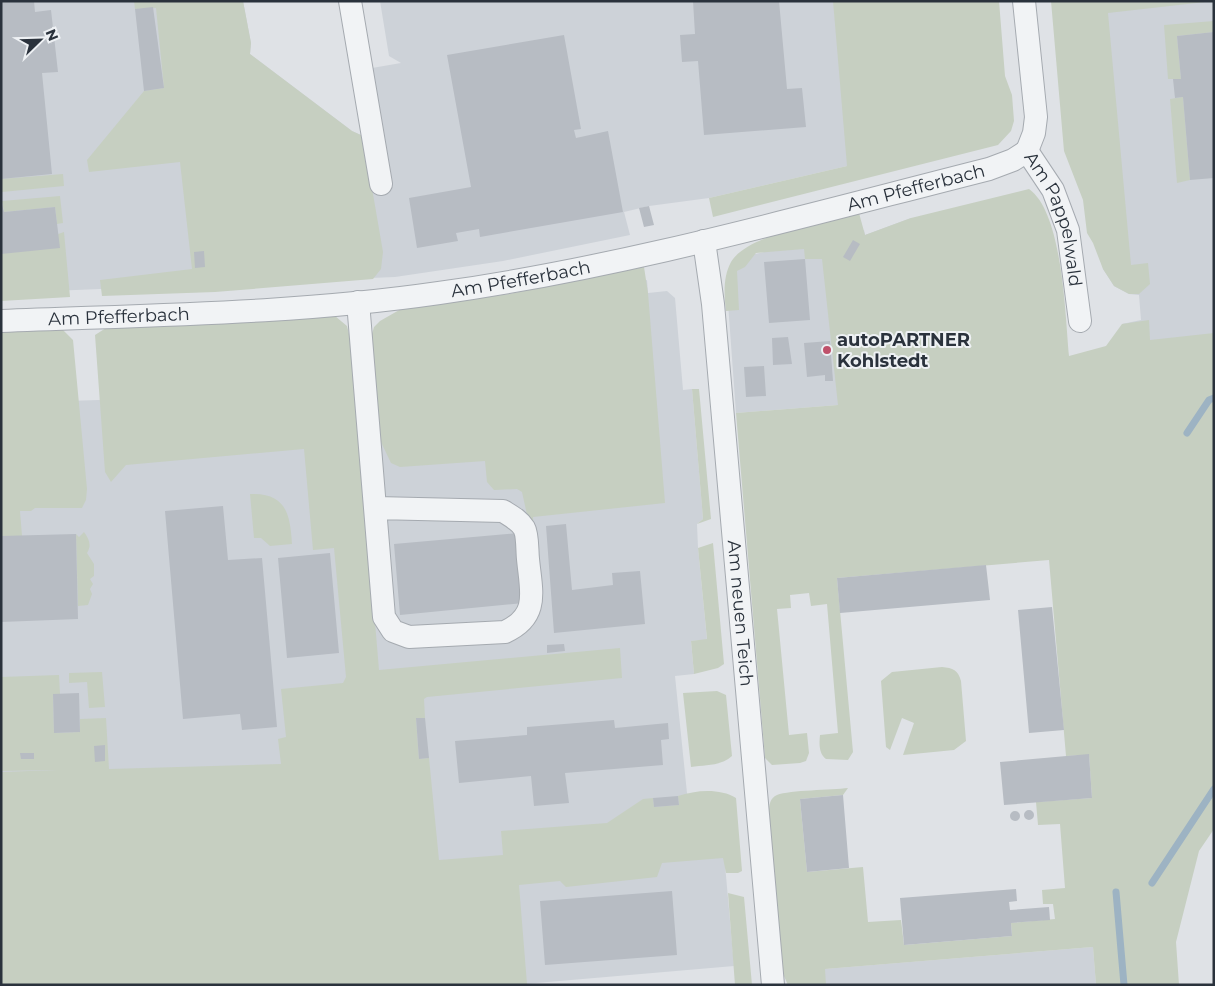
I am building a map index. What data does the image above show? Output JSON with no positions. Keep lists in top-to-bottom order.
{
  "streets": {
    "street": ["Am Pfefferbach", "Am Pappelwald", "Am neuen Teich"]
  },
  "crossings": [
    ["Am Pfefferbach", "Am Pappelwald"],
    ["Am Pfefferbach", "Am neuen Teich"]
  ],
  "places": ["autoPARTNER Kohlstedt"],
  "north": "top right"
}
